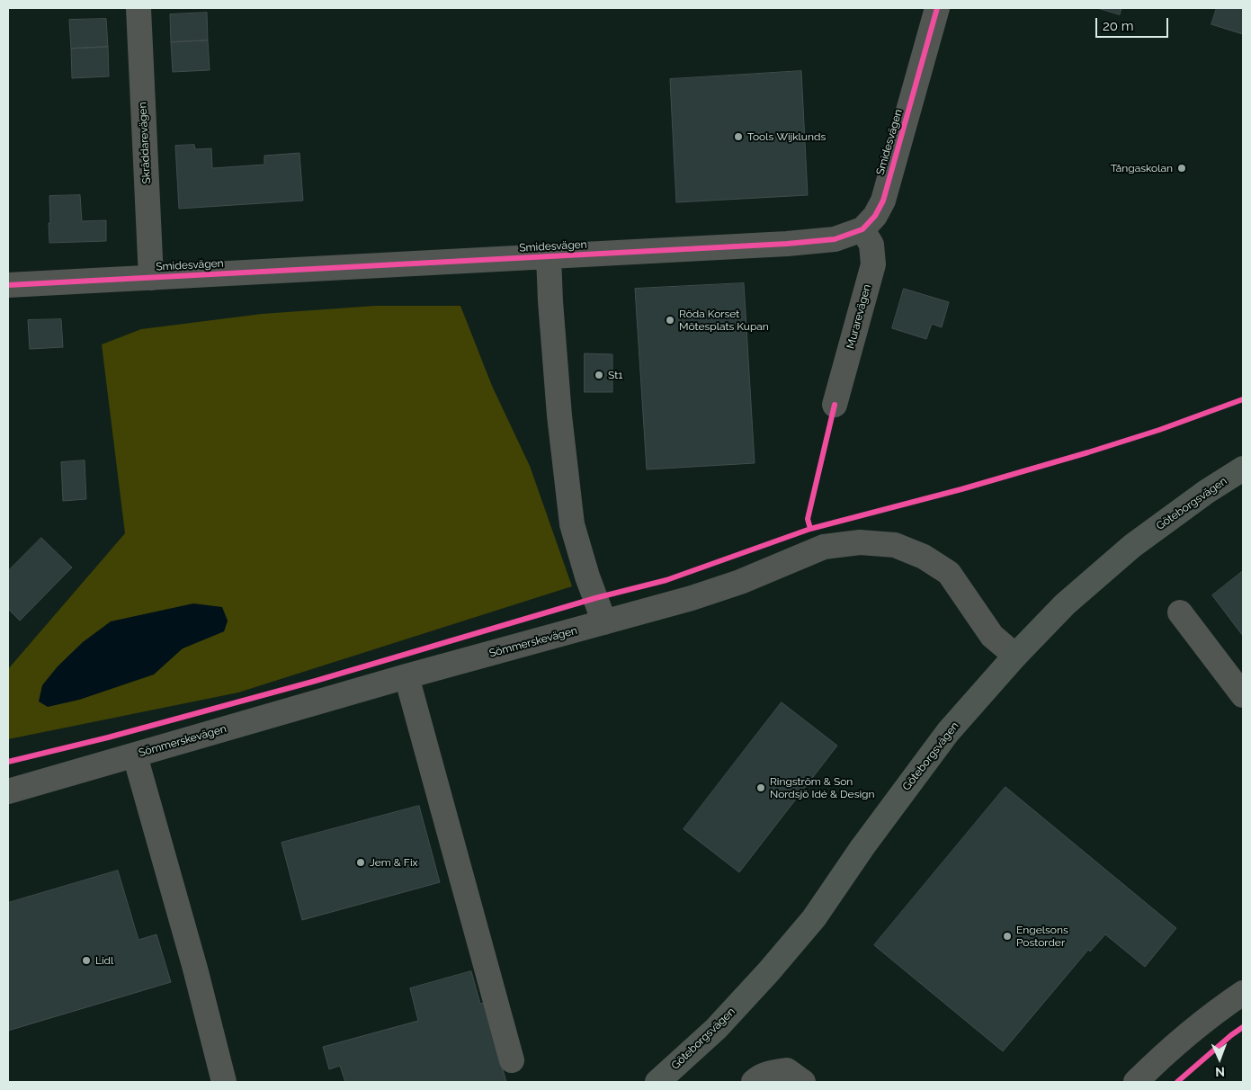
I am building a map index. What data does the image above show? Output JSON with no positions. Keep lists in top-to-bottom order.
{
  "streets": {
    "main road": ["Göteborgsvägen"],
    "street": [
      "Smidesvägen",
      "Skräddarevägen",
      "Murarevägen",
      "Sömmerskevägen"
    ]
  },
  "crossings": [
    ["Smidesvägen", "Skräddarevägen"],
    ["Smidesvägen", "Murarevägen"],
    ["Göteborgsvägen", "Sömmerskevägen"]
  ],
  "places": [
    "Tools Wijklunds",
    "Tångaskolan",
    "Röda Korset Mötesplats Kupan",
    "St1",
    "Ringström & Son Nordsjö Idé & Design",
    "Jem & Fix",
    "Engelsons Postorder",
    "Lidl"
  ],
  "scale_bar": "20 m",
  "north": "bottom"
}
